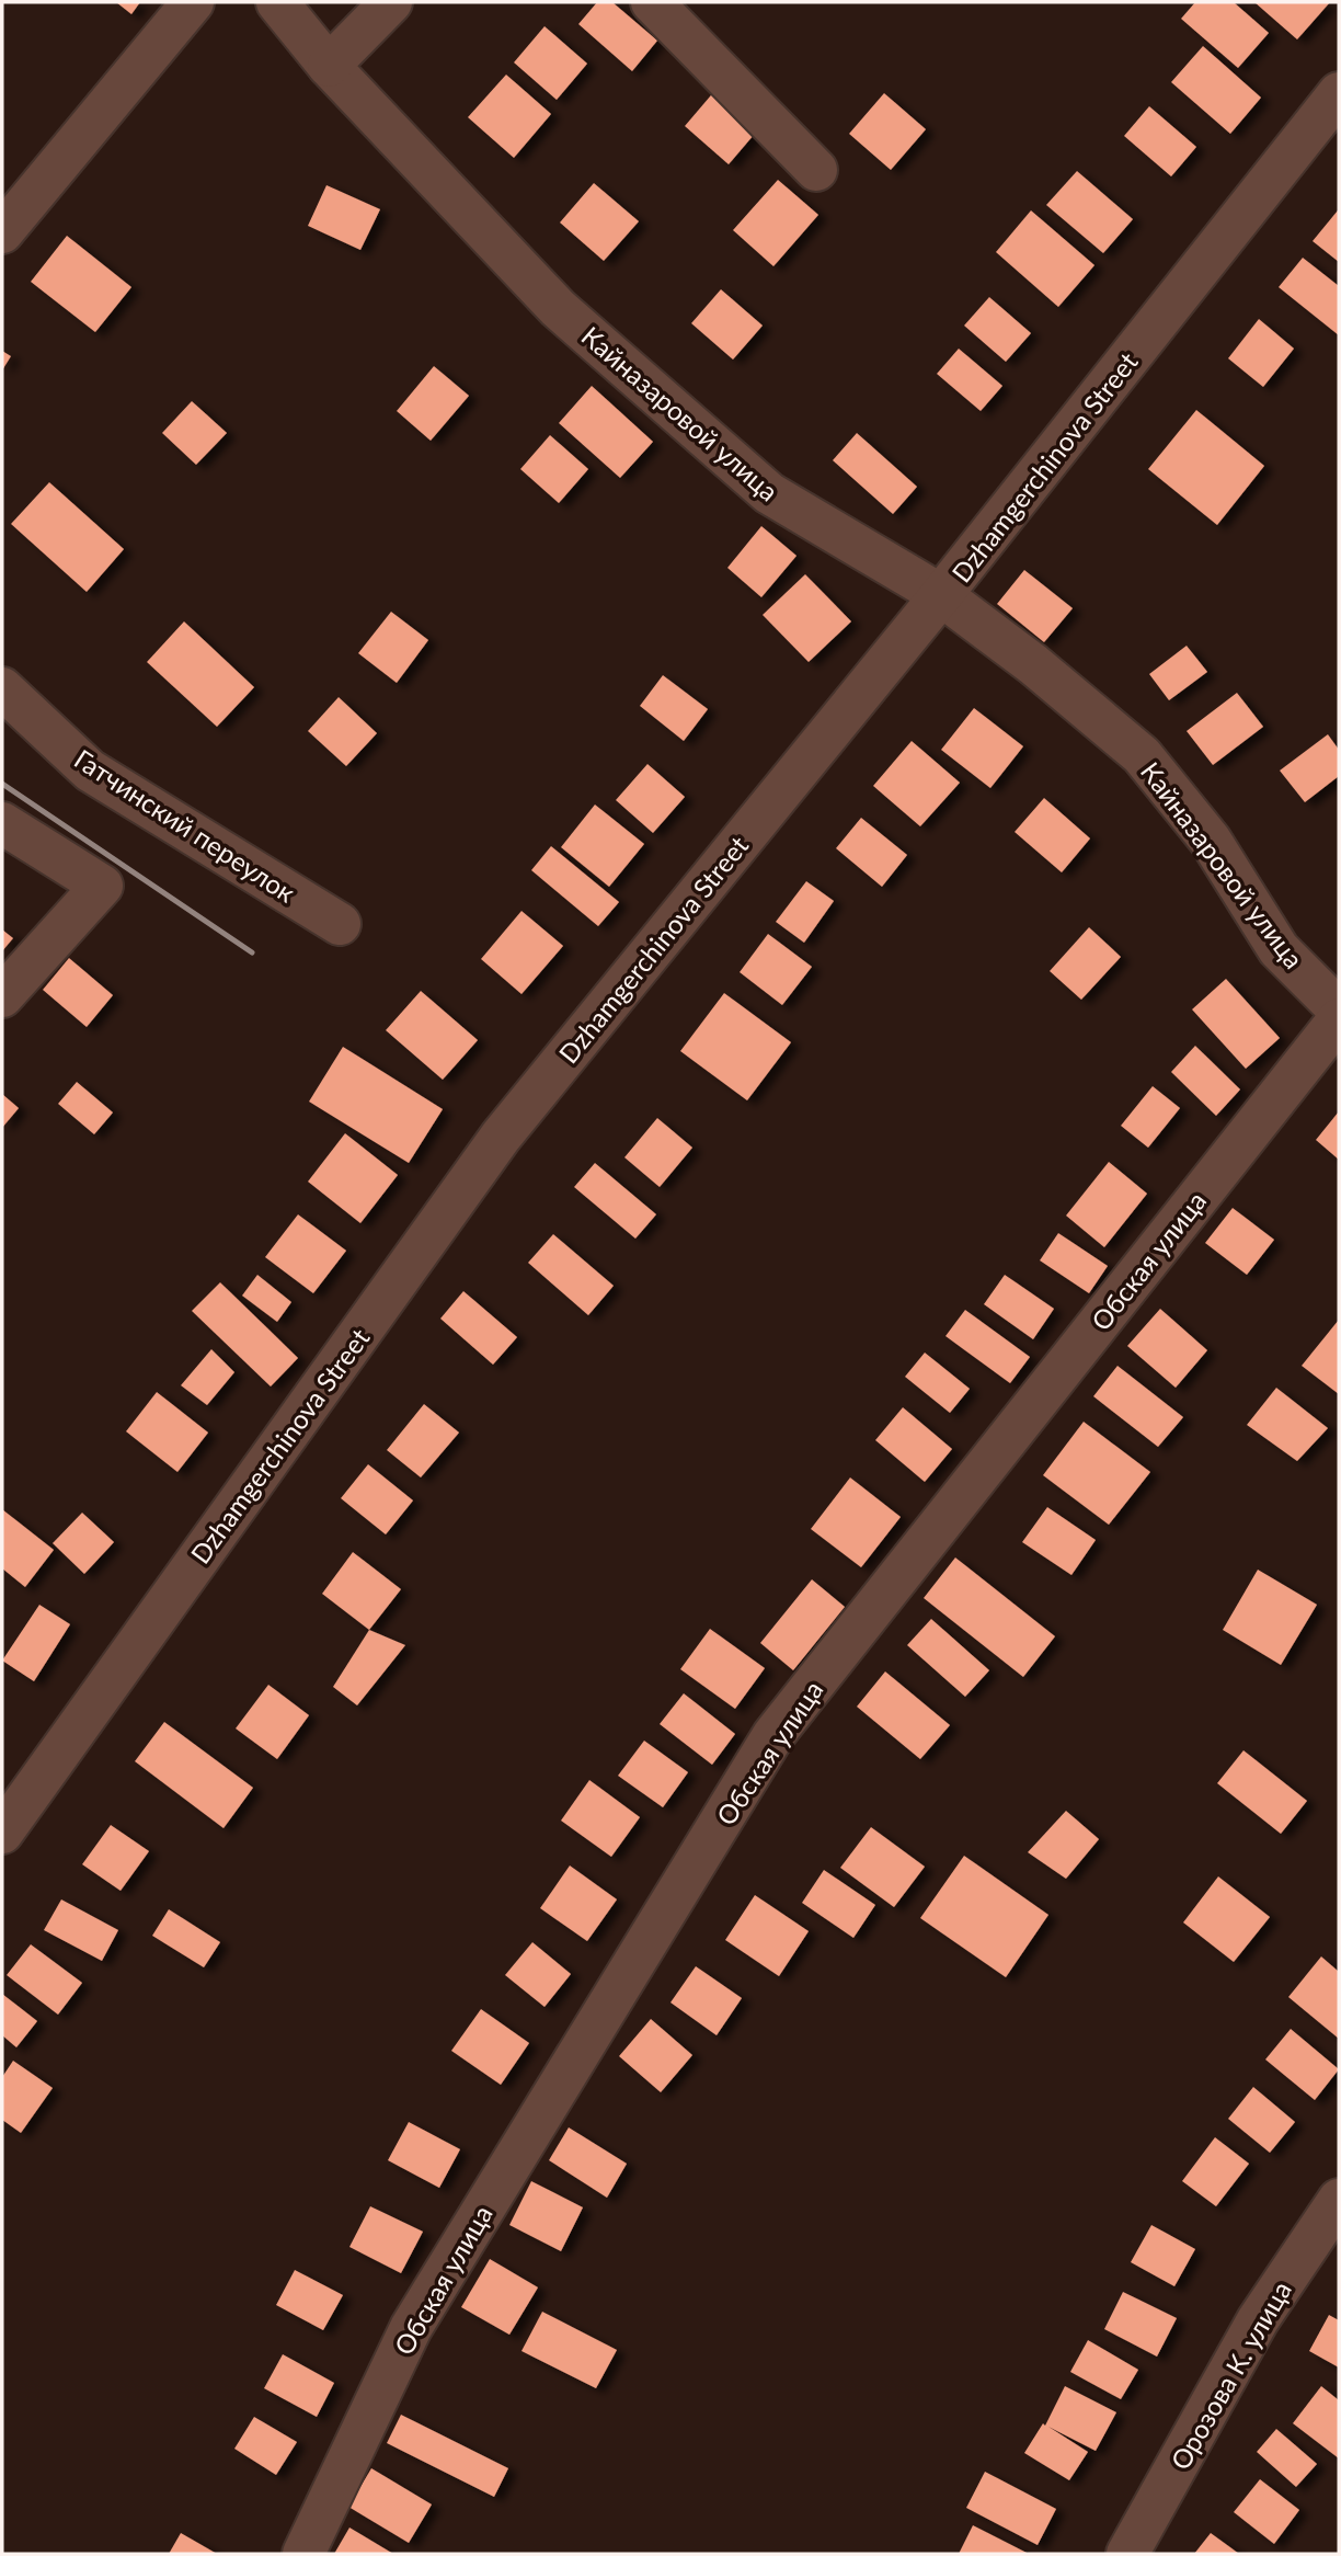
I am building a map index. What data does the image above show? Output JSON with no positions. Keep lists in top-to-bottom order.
{
  "streets": {
    "street": [
      "Кайназаровой улица",
      "Dzhamgerchinova Street",
      "Гатчинский переулок",
      "Обская улица",
      "Орозова К. улица"
    ]
  },
  "crossings": [
    ["Кайназаровой улица", "Dzhamgerchinova Street"]
  ]
}
